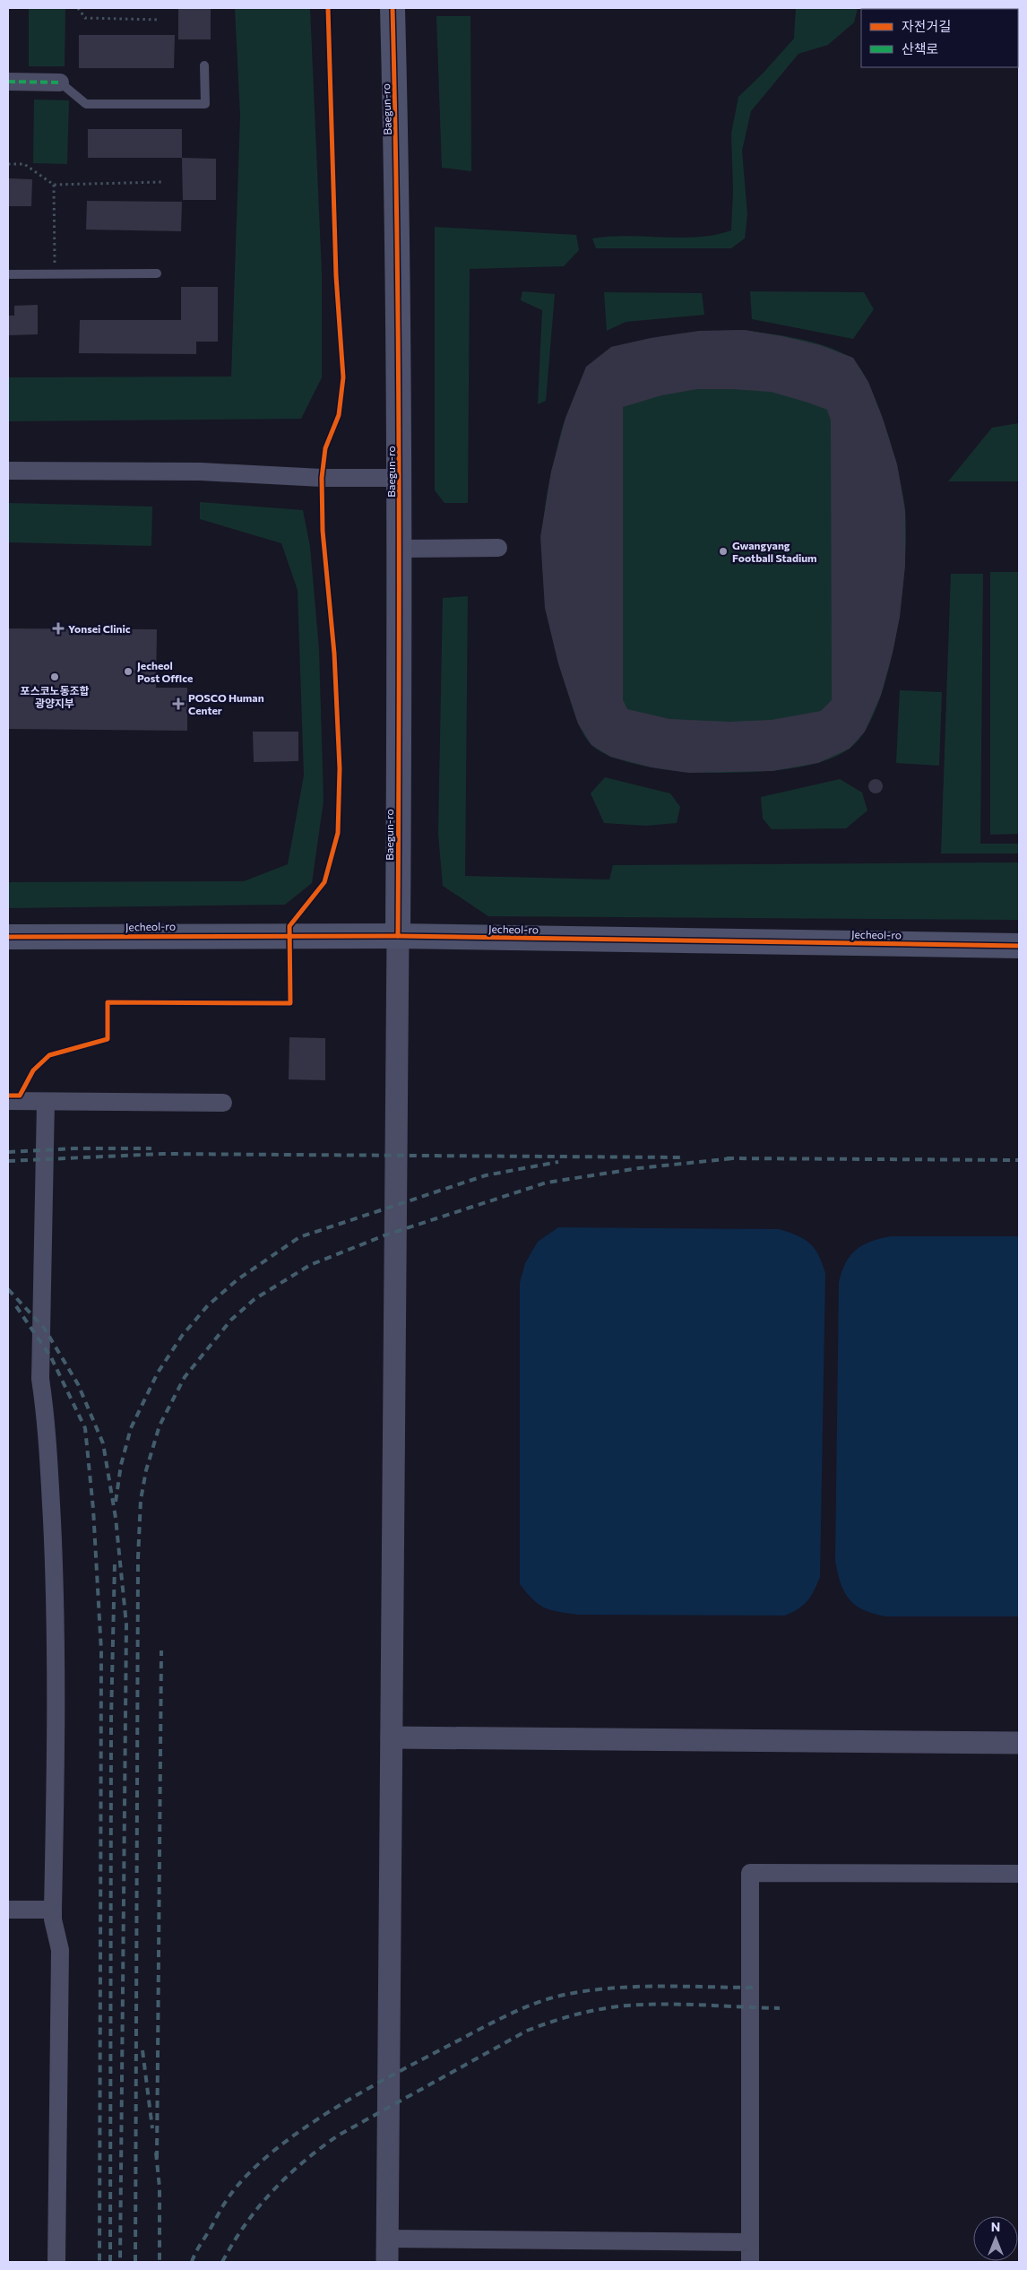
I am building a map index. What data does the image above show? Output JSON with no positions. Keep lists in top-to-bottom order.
{
  "streets": {
    "main road": ["Baegun-ro", "Jecheol-ro"]
  },
  "crossings": [
    ["Baegun-ro", "Jecheol-ro"]
  ],
  "places": {
    "other": ["Gwangyang Football Stadium", "Jecheol Post Office", "포스코노동조합 광양지부"],
    "health": ["Yonsei Clinic", "POSCO Human Center"]
  },
  "legend": ["자전거길", "산책로"],
  "north": "top"
}
